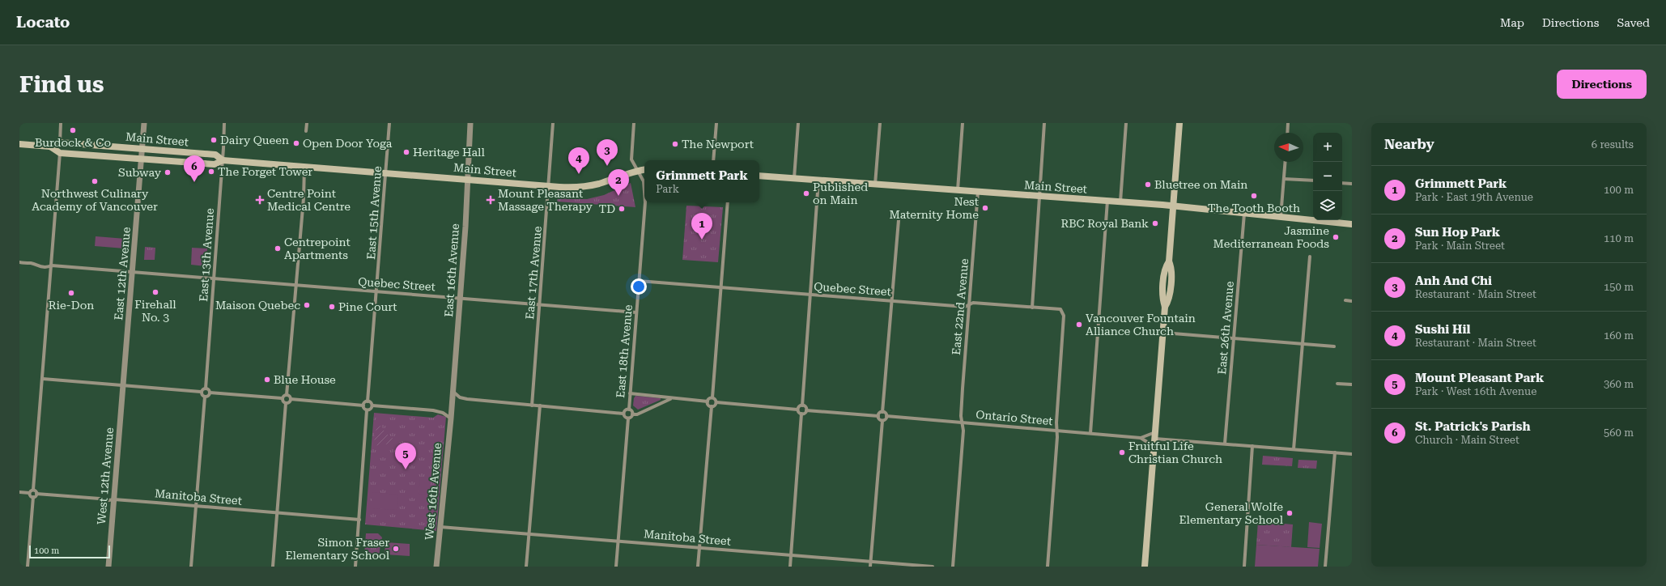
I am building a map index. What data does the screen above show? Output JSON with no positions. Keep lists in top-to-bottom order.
{
  "streets": {
    "main road": ["Main Street"],
    "street": [
      "East 15th Avenue",
      "East 13th Avenue",
      "East 16th Avenue",
      "East 17th Avenue",
      "East 12th Avenue",
      "Quebec Street",
      "East 22nd Avenue",
      "East 26th Avenue",
      "East 18th Avenue",
      "Ontario Street",
      "West 12th Avenue",
      "West 16th Avenue",
      "Manitoba Street"
    ]
  },
  "crossings": [
    ["Main Street", "East 15th Avenue"],
    ["Main Street", "East 13th Avenue"],
    ["Main Street", "East 16th Avenue"],
    ["Main Street", "East 17th Avenue"],
    ["Main Street", "East 12th Avenue"],
    ["Main Street", "East 22nd Avenue"],
    ["Main Street", "East 26th Avenue"],
    ["Main Street", "East 18th Avenue"],
    ["East 15th Avenue", "Quebec Street"],
    ["East 13th Avenue", "Quebec Street"],
    ["East 16th Avenue", "Quebec Street"],
    ["East 16th Avenue", "West 16th Avenue"],
    ["East 17th Avenue", "Quebec Street"],
    ["East 12th Avenue", "Quebec Street"],
    ["East 12th Avenue", "West 12th Avenue"],
    ["Quebec Street", "East 22nd Avenue"],
    ["Quebec Street", "East 18th Avenue"],
    ["Quebec Street", "Ontario Street"],
    ["East 22nd Avenue", "Ontario Street"],
    ["East 26th Avenue", "Ontario Street"],
    ["West 12th Avenue", "Manitoba Street"],
    ["West 16th Avenue", "Manitoba Street"]
  ],
  "places": {
    "other": [
      "Burdock & Co",
      "Dairy Queen",
      "Open Door Yoga",
      "The Newport",
      "Heritage Hall",
      "The Forget Tower",
      "Subway",
      "Northwest Culinary Academy of Vancouver",
      "Bluetree on Main",
      "Published on Main",
      "The Tooth Booth",
      "Nest Maternity Home",
      "TD",
      "RBC Royal Bank",
      "Jasmine Mediterranean Foods",
      "Centrepoint Apartments",
      "Firehall No. 3",
      "Rie-Don",
      "Maison Quebec",
      "Pine Court",
      "Vancouver Fountain Alliance Church",
      "Blue House",
      "Fruitful Life Christian Church",
      "General Wolfe Elementary School",
      "Simon Fraser Elementary School"
    ],
    "health": ["Centre Point Medical Centre", "Mount Pleasant Massage Therapy"]
  },
  "scale_bar": "100 m",
  "north": "left",
  "page": {
    "header": "Locato",
    "nav": ["Map", "Directions", "Saved"],
    "buttons": "Directions",
    "title": "Find us",
    "heading": ["Nearby", "6 results"],
    "map_buttons": ["+", "−"],
    "pins": [
      "3",
      "4",
      "6",
      "2",
      "1",
      "5"
    ],
    "popup": ["Grimmett Park", "Park"],
    "list": [
      {
        "mark": "1",
        "name": "Grimmett Park",
        "note": "Park · East 19th Avenue",
        "value": "100 m"
      },
      {
        "mark": "2",
        "name": "Sun Hop Park",
        "note": "Park · Main Street",
        "value": "110 m"
      },
      {
        "mark": "3",
        "name": "Anh And Chi",
        "note": "Restaurant · Main Street",
        "value": "150 m"
      },
      {
        "mark": "4",
        "name": "Sushi Hil",
        "note": "Restaurant · Main Street",
        "value": "160 m"
      },
      {
        "mark": "5",
        "name": "Mount Pleasant Park",
        "note": "Park · West 16th Avenue",
        "value": "360 m"
      },
      {
        "mark": "6",
        "name": "St. Patrick's Parish",
        "note": "Church · Main Street",
        "value": "560 m"
      }
    ],
    "scale": "100 m"
  }
}
